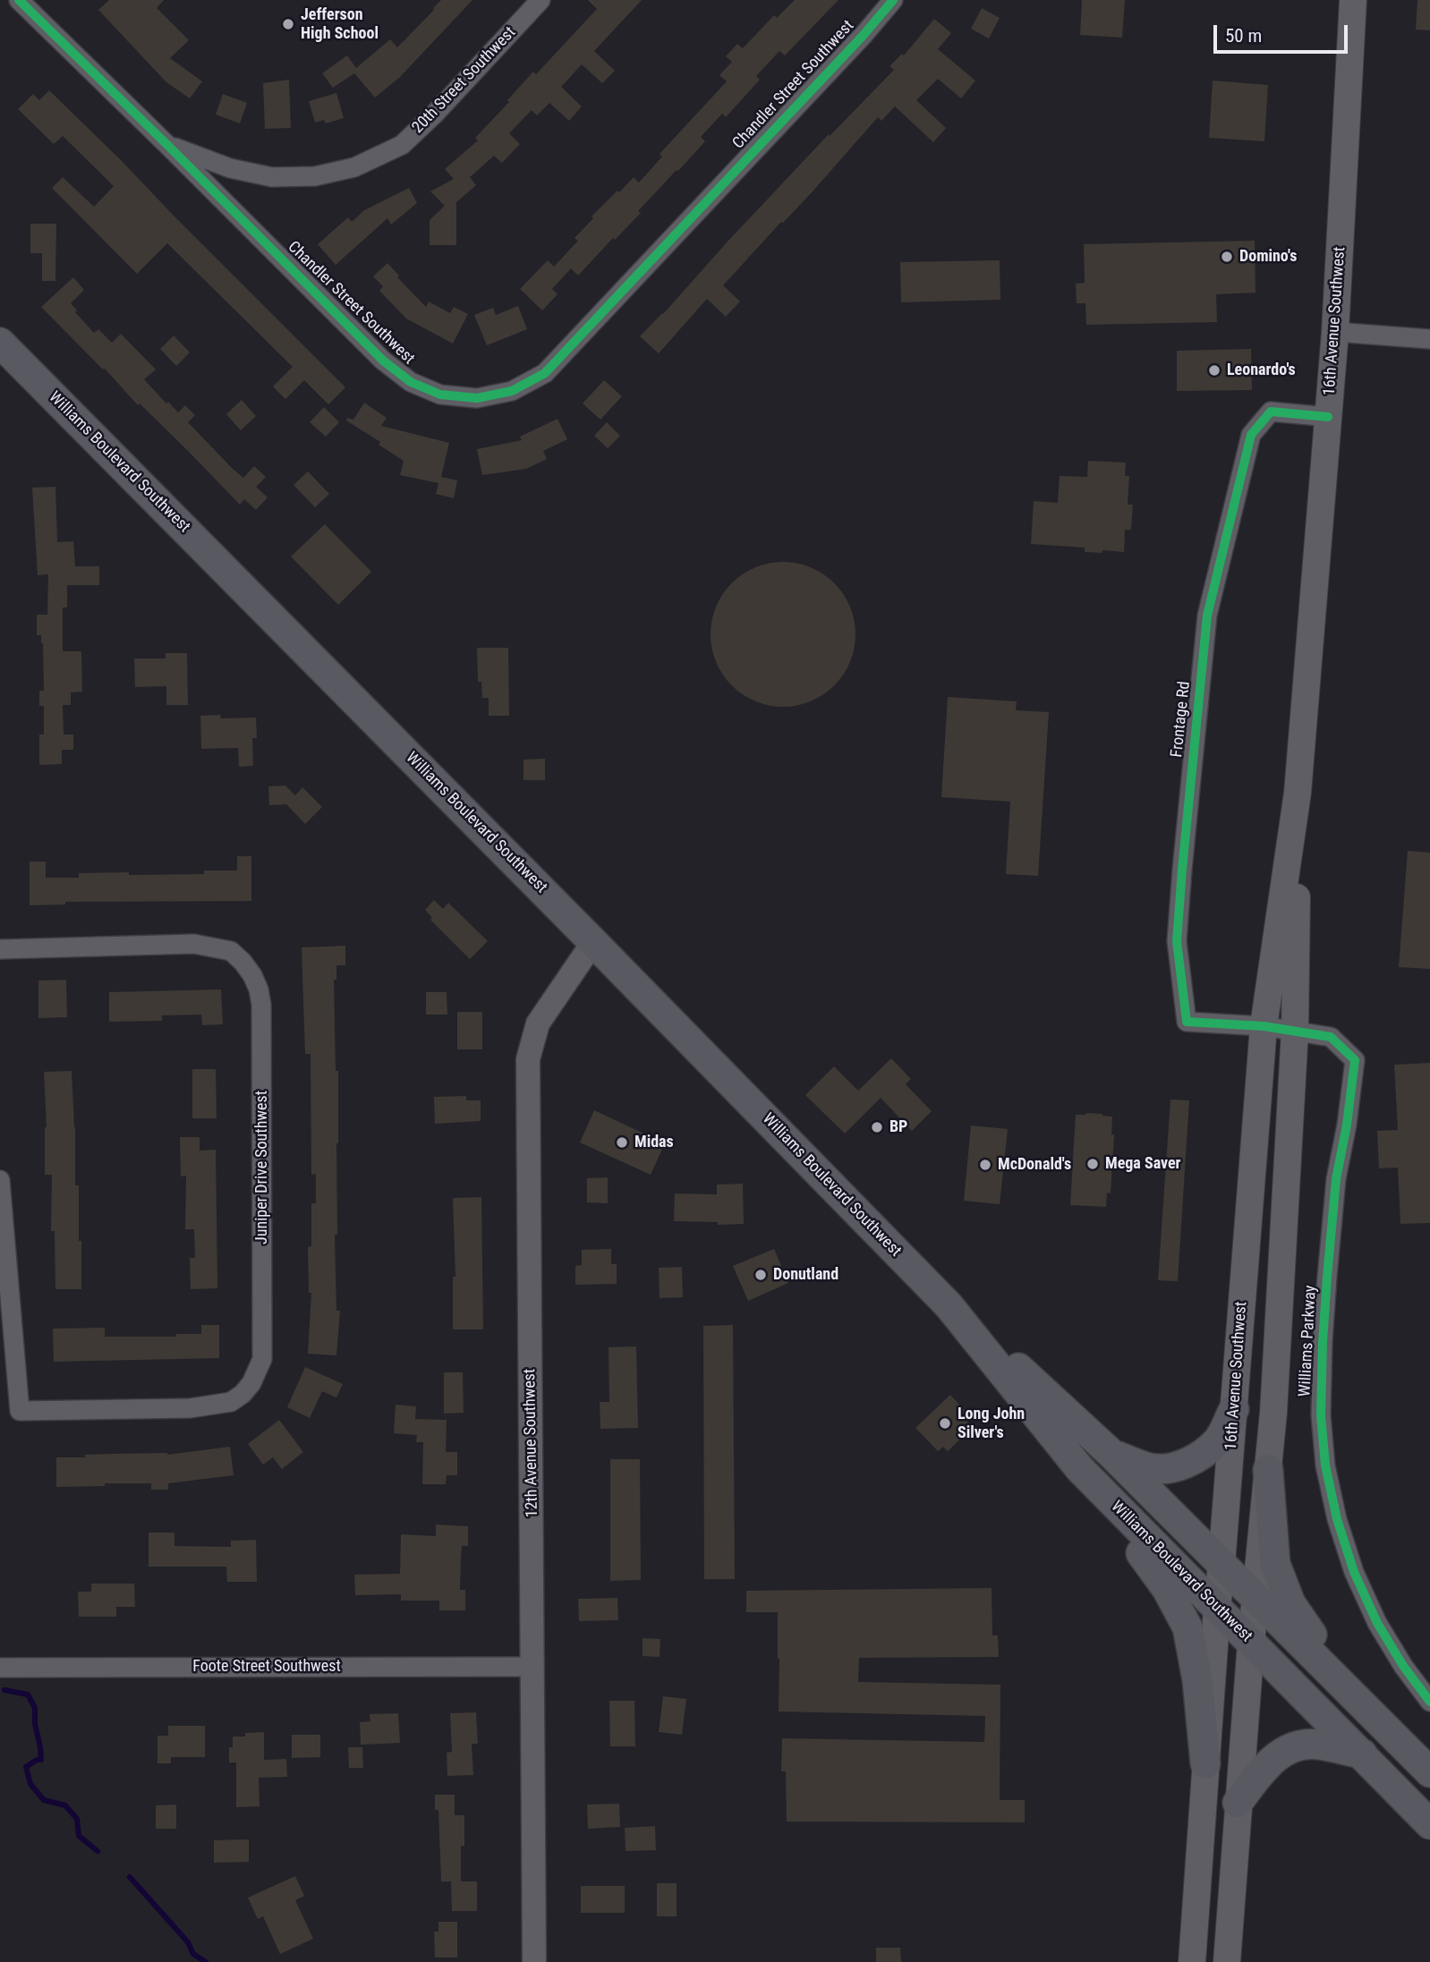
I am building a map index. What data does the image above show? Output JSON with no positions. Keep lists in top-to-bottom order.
{
  "streets": {
    "main road": ["16th Avenue Southwest", "Williams Boulevard Southwest"],
    "street": [
      "20th Street Southwest",
      "Chandler Street Southwest",
      "Frontage Rd",
      "Juniper Drive Southwest",
      "Williams Parkway",
      "12th Avenue Southwest",
      "Foote Street Southwest"
    ]
  },
  "crossings": [
    ["20th Street Southwest", "Chandler Street Southwest"],
    ["16th Avenue Southwest", "Williams Boulevard Southwest"],
    ["16th Avenue Southwest", "Frontage Rd"],
    ["16th Avenue Southwest", "Williams Parkway"],
    ["Williams Boulevard Southwest", "12th Avenue Southwest"],
    ["Frontage Rd", "Williams Parkway"],
    ["12th Avenue Southwest", "Foote Street Southwest"]
  ],
  "places": [
    "Jefferson High School",
    "Domino's",
    "Leonardo's",
    "BP",
    "Midas",
    "Mega Saver",
    "McDonald's",
    "Donutland",
    "Long John Silver's"
  ],
  "scale_bar": "50 m"
}
